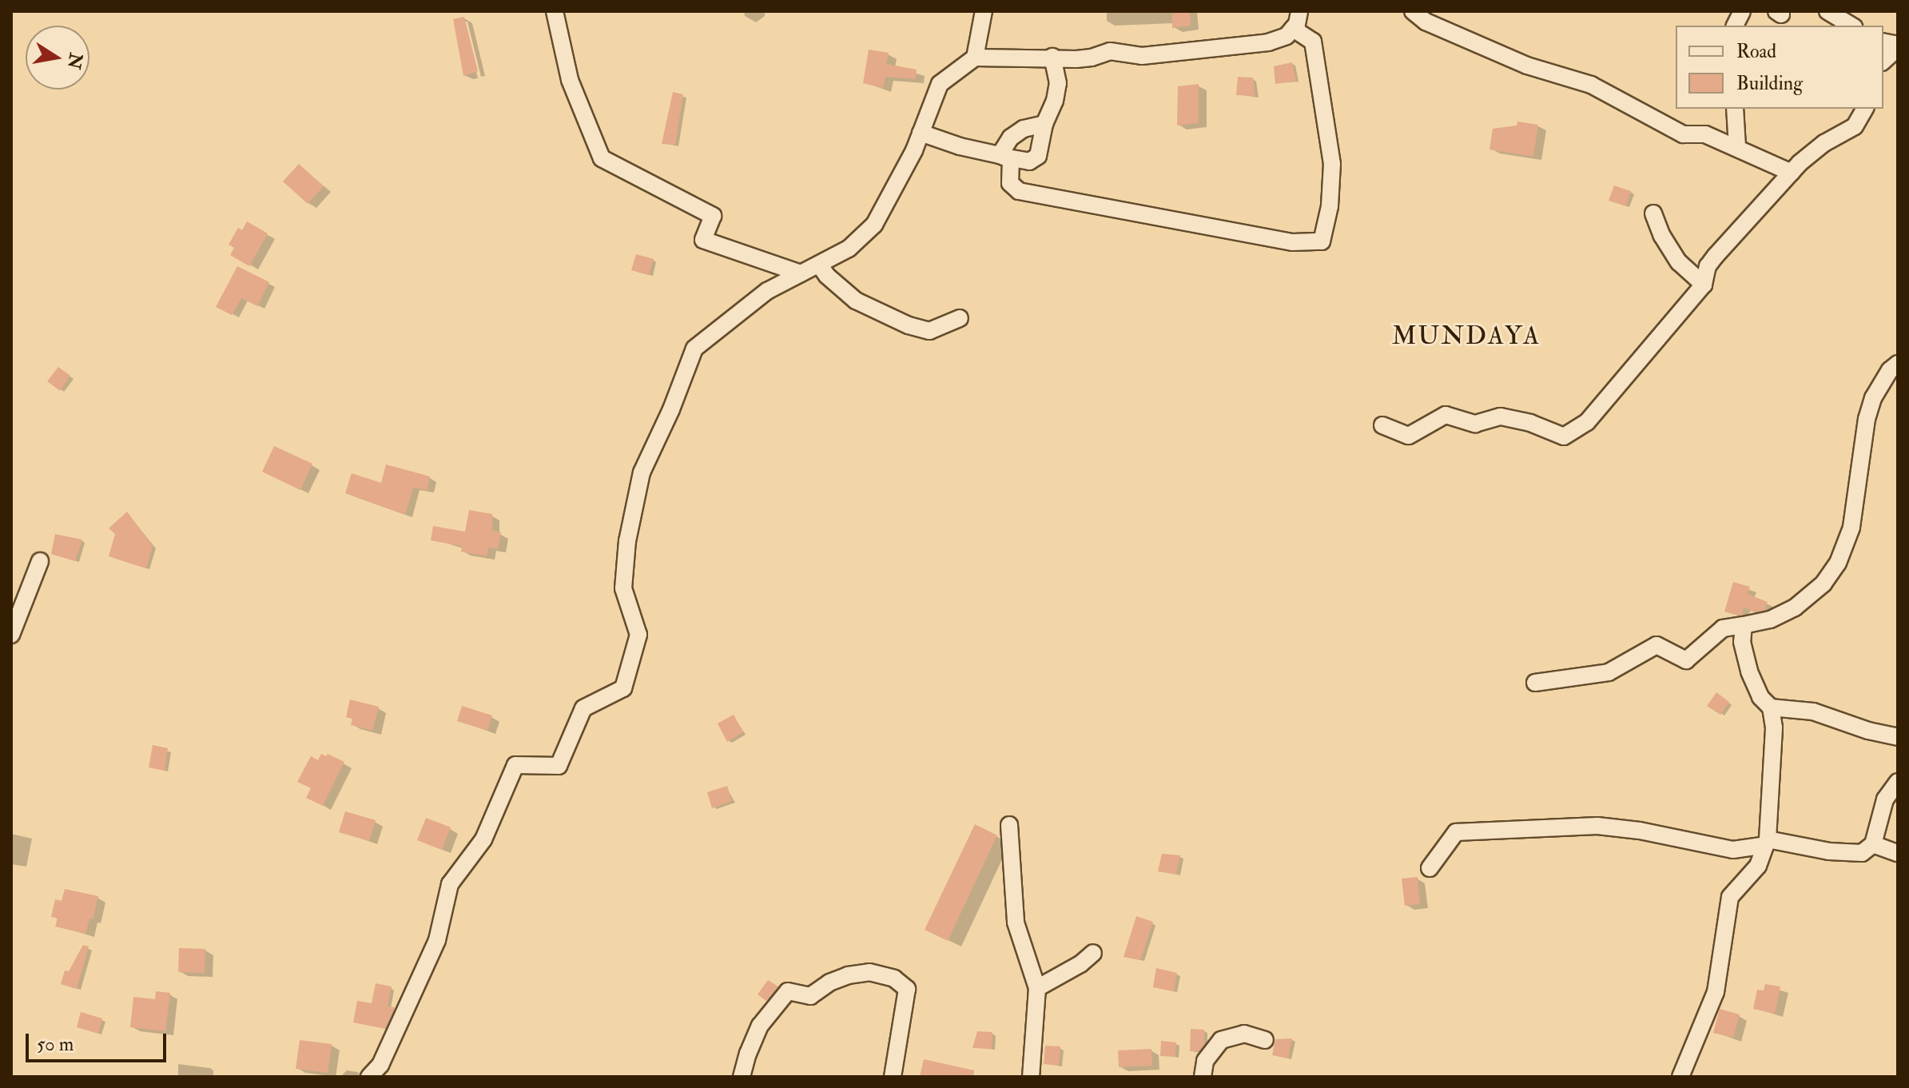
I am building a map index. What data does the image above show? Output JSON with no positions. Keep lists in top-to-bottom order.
{
  "districts": ["MUNDAYA"],
  "legend": ["Road", "Building"],
  "scale_bar": "50 m",
  "north": "right"
}
